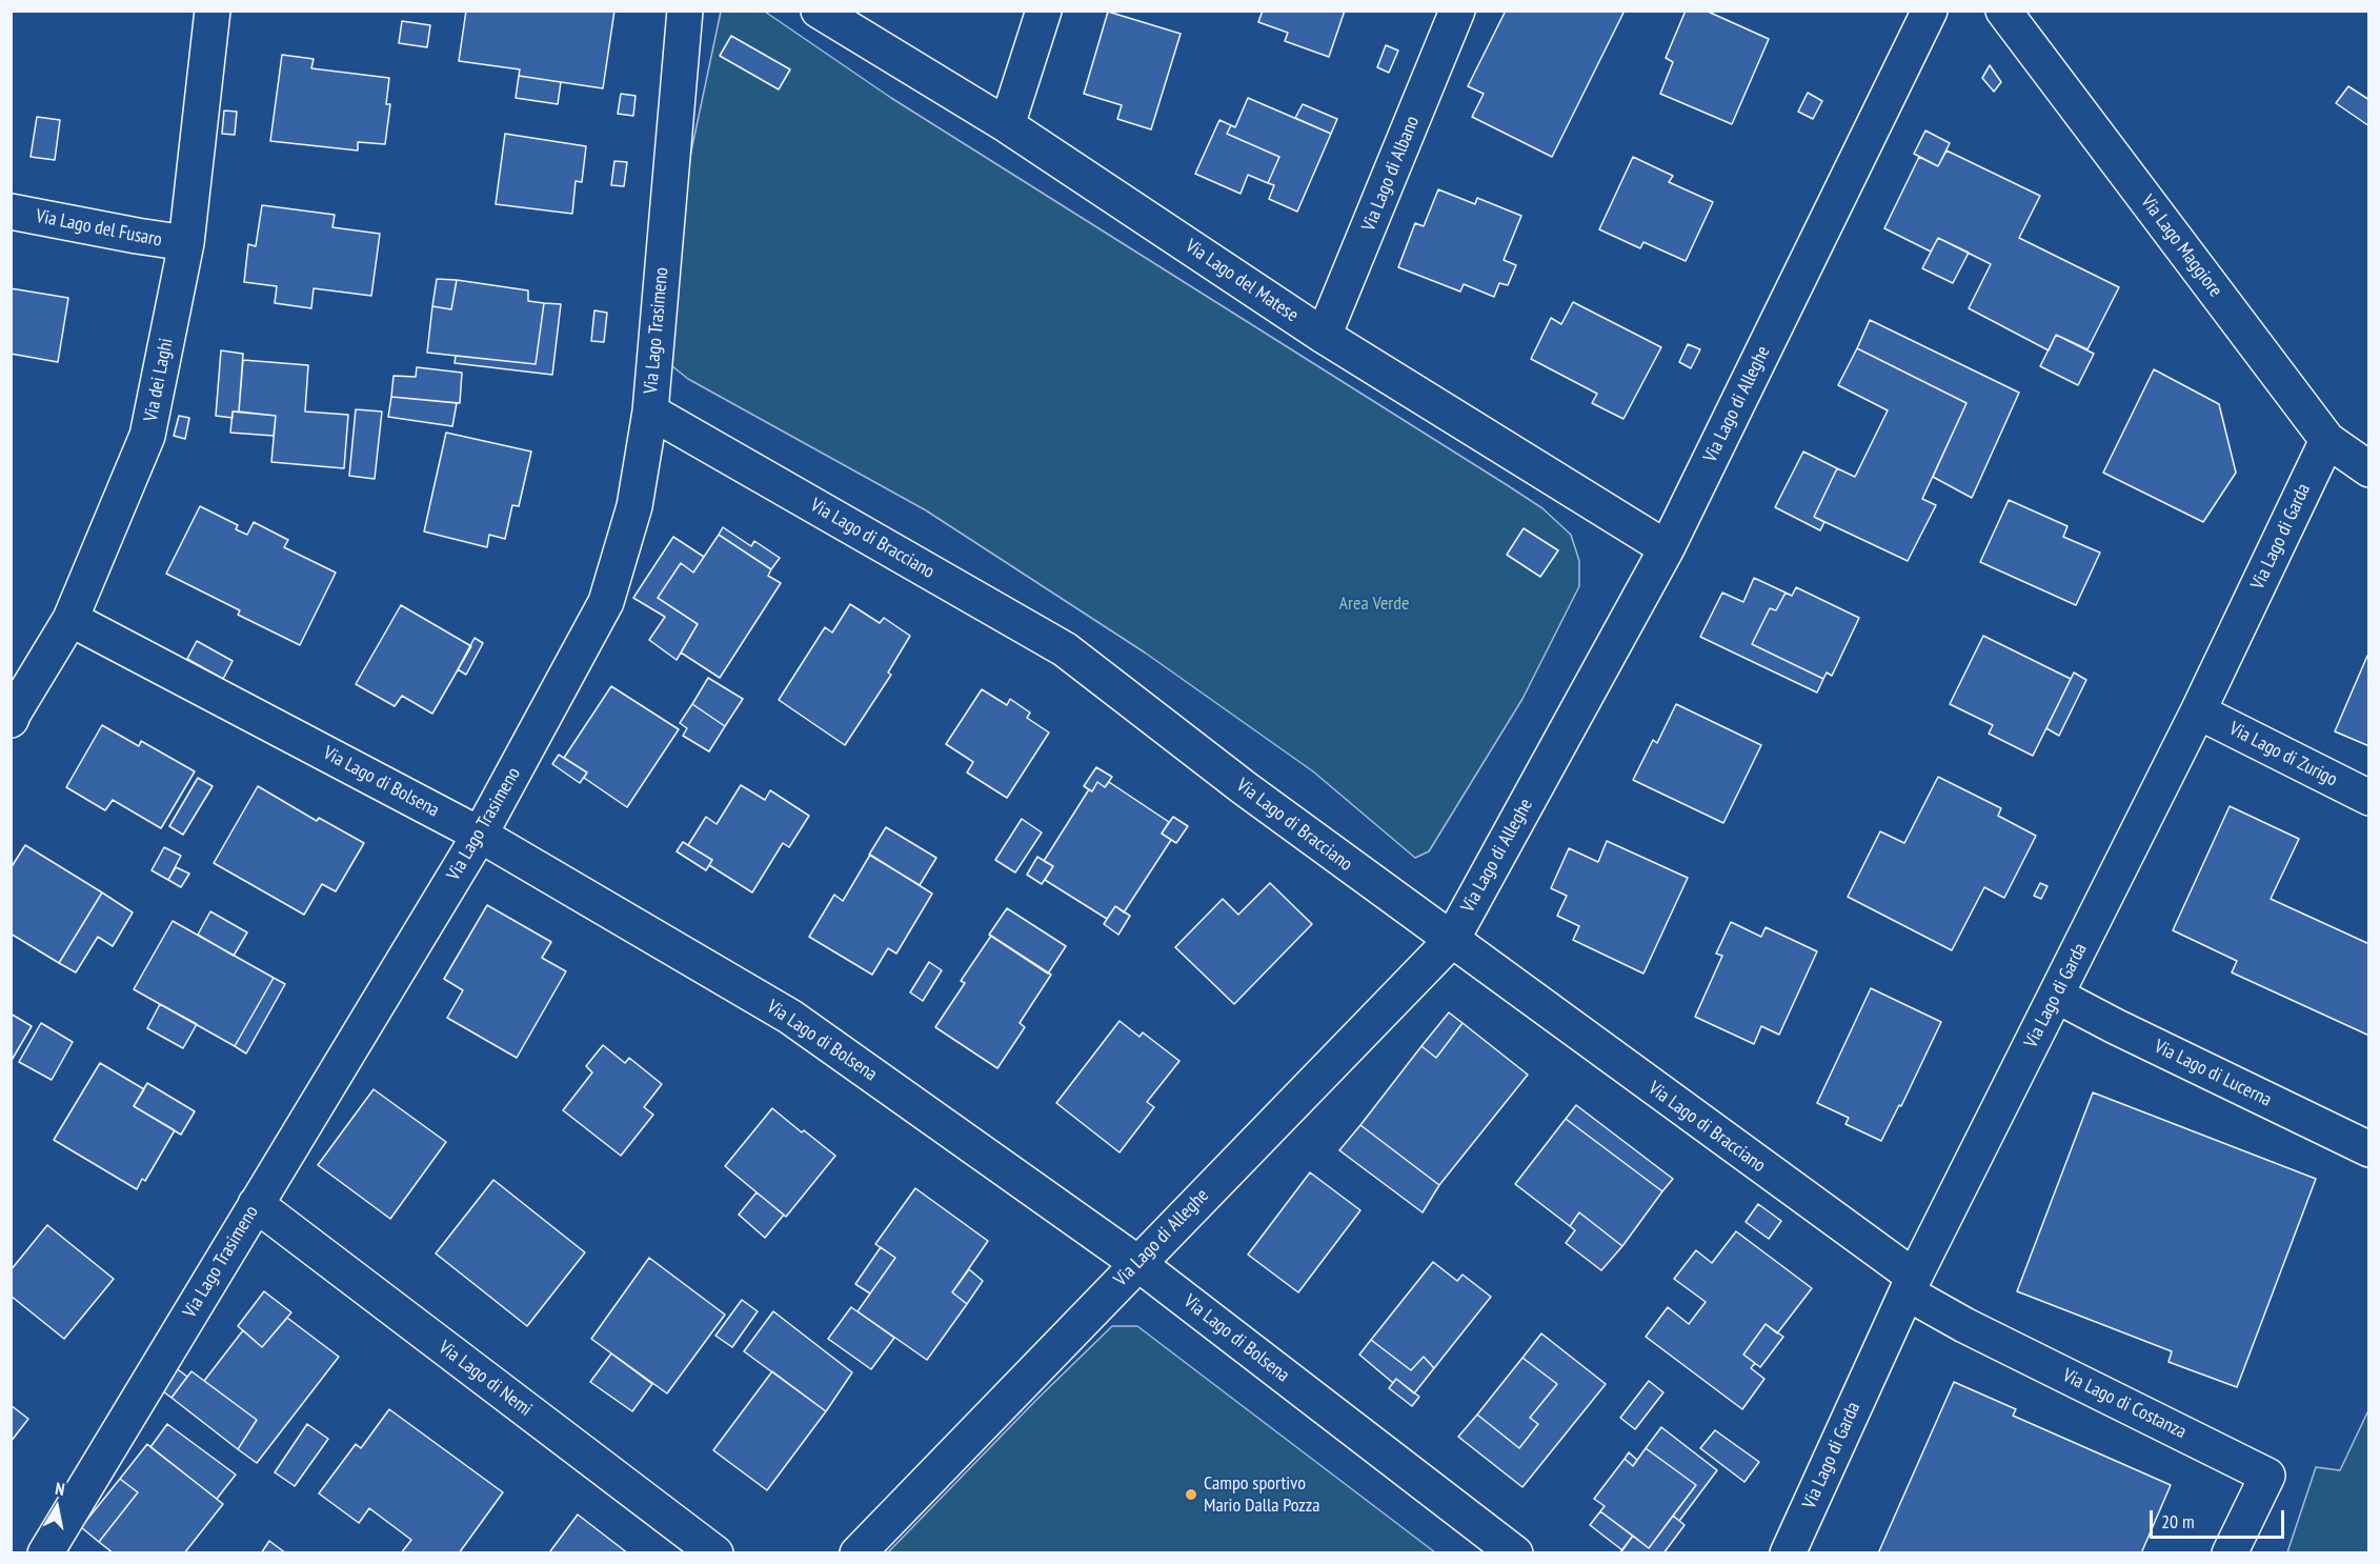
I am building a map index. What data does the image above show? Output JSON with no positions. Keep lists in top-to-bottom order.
{
  "streets": {
    "street": [
      "Via Lago di Albano",
      "Via Lago del Fusaro",
      "Via Lago Maggiore",
      "Via Lago del Matese",
      "Via Lago Trasimeno",
      "Via dei Laghi",
      "Via Lago di Alleghe",
      "Via Lago di Garda",
      "Via Lago di Bracciano",
      "Via Lago di Zurigo",
      "Via Lago di Bolsena",
      "Via Lago di Lucerna",
      "Via Lago di Nemi",
      "Via Lago di Costanza"
    ]
  },
  "crossings": [
    ["Via Lago di Albano", "Via Lago del Matese"],
    ["Via Lago del Fusaro", "Via dei Laghi"],
    ["Via Lago Maggiore", "Via Lago di Garda"],
    ["Via Lago del Matese", "Via Lago di Alleghe"],
    ["Via Lago Trasimeno", "Via Lago di Bracciano"],
    ["Via Lago Trasimeno", "Via Lago di Bolsena"],
    ["Via Lago Trasimeno", "Via Lago di Nemi"],
    ["Via dei Laghi", "Via Lago di Bolsena"],
    ["Via Lago di Alleghe", "Via Lago di Bracciano"],
    ["Via Lago di Alleghe", "Via Lago di Bolsena"],
    ["Via Lago di Garda", "Via Lago di Bracciano"],
    ["Via Lago di Garda", "Via Lago di Zurigo"],
    ["Via Lago di Garda", "Via Lago di Lucerna"],
    ["Via Lago di Garda", "Via Lago di Costanza"],
    ["Via Lago di Bracciano", "Via Lago di Costanza"]
  ],
  "parks": ["Area Verde"],
  "places": ["Campo sportivo Mario Dalla Pozza"],
  "scale_bar": "20 m",
  "north": "top"
}
